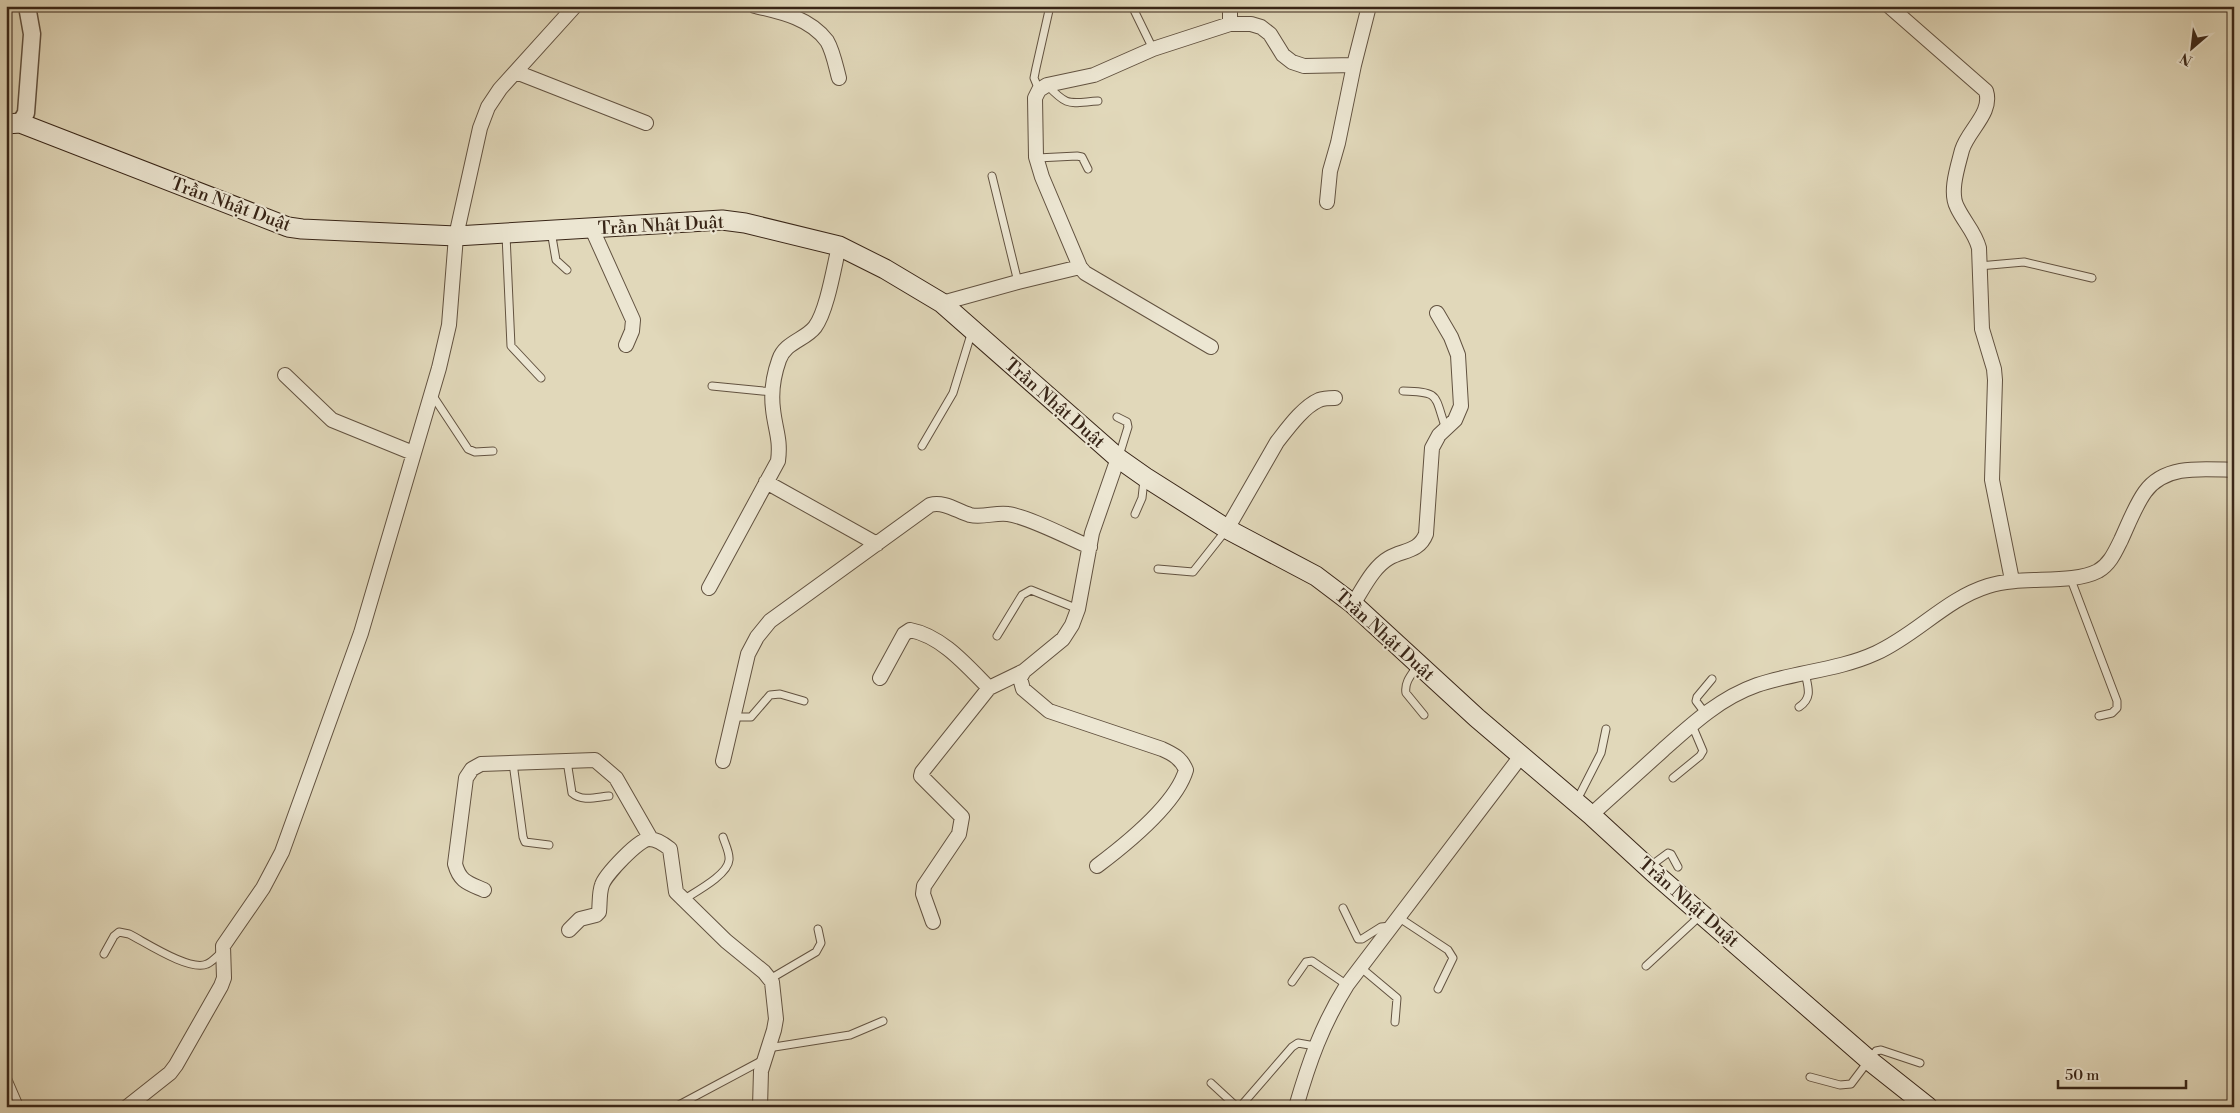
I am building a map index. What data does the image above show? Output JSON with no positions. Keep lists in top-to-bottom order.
{
  "streets": {
    "main road": ["Trần Nhật Duật"]
  },
  "scale_bar": "50 m",
  "north": "bottom left"
}
